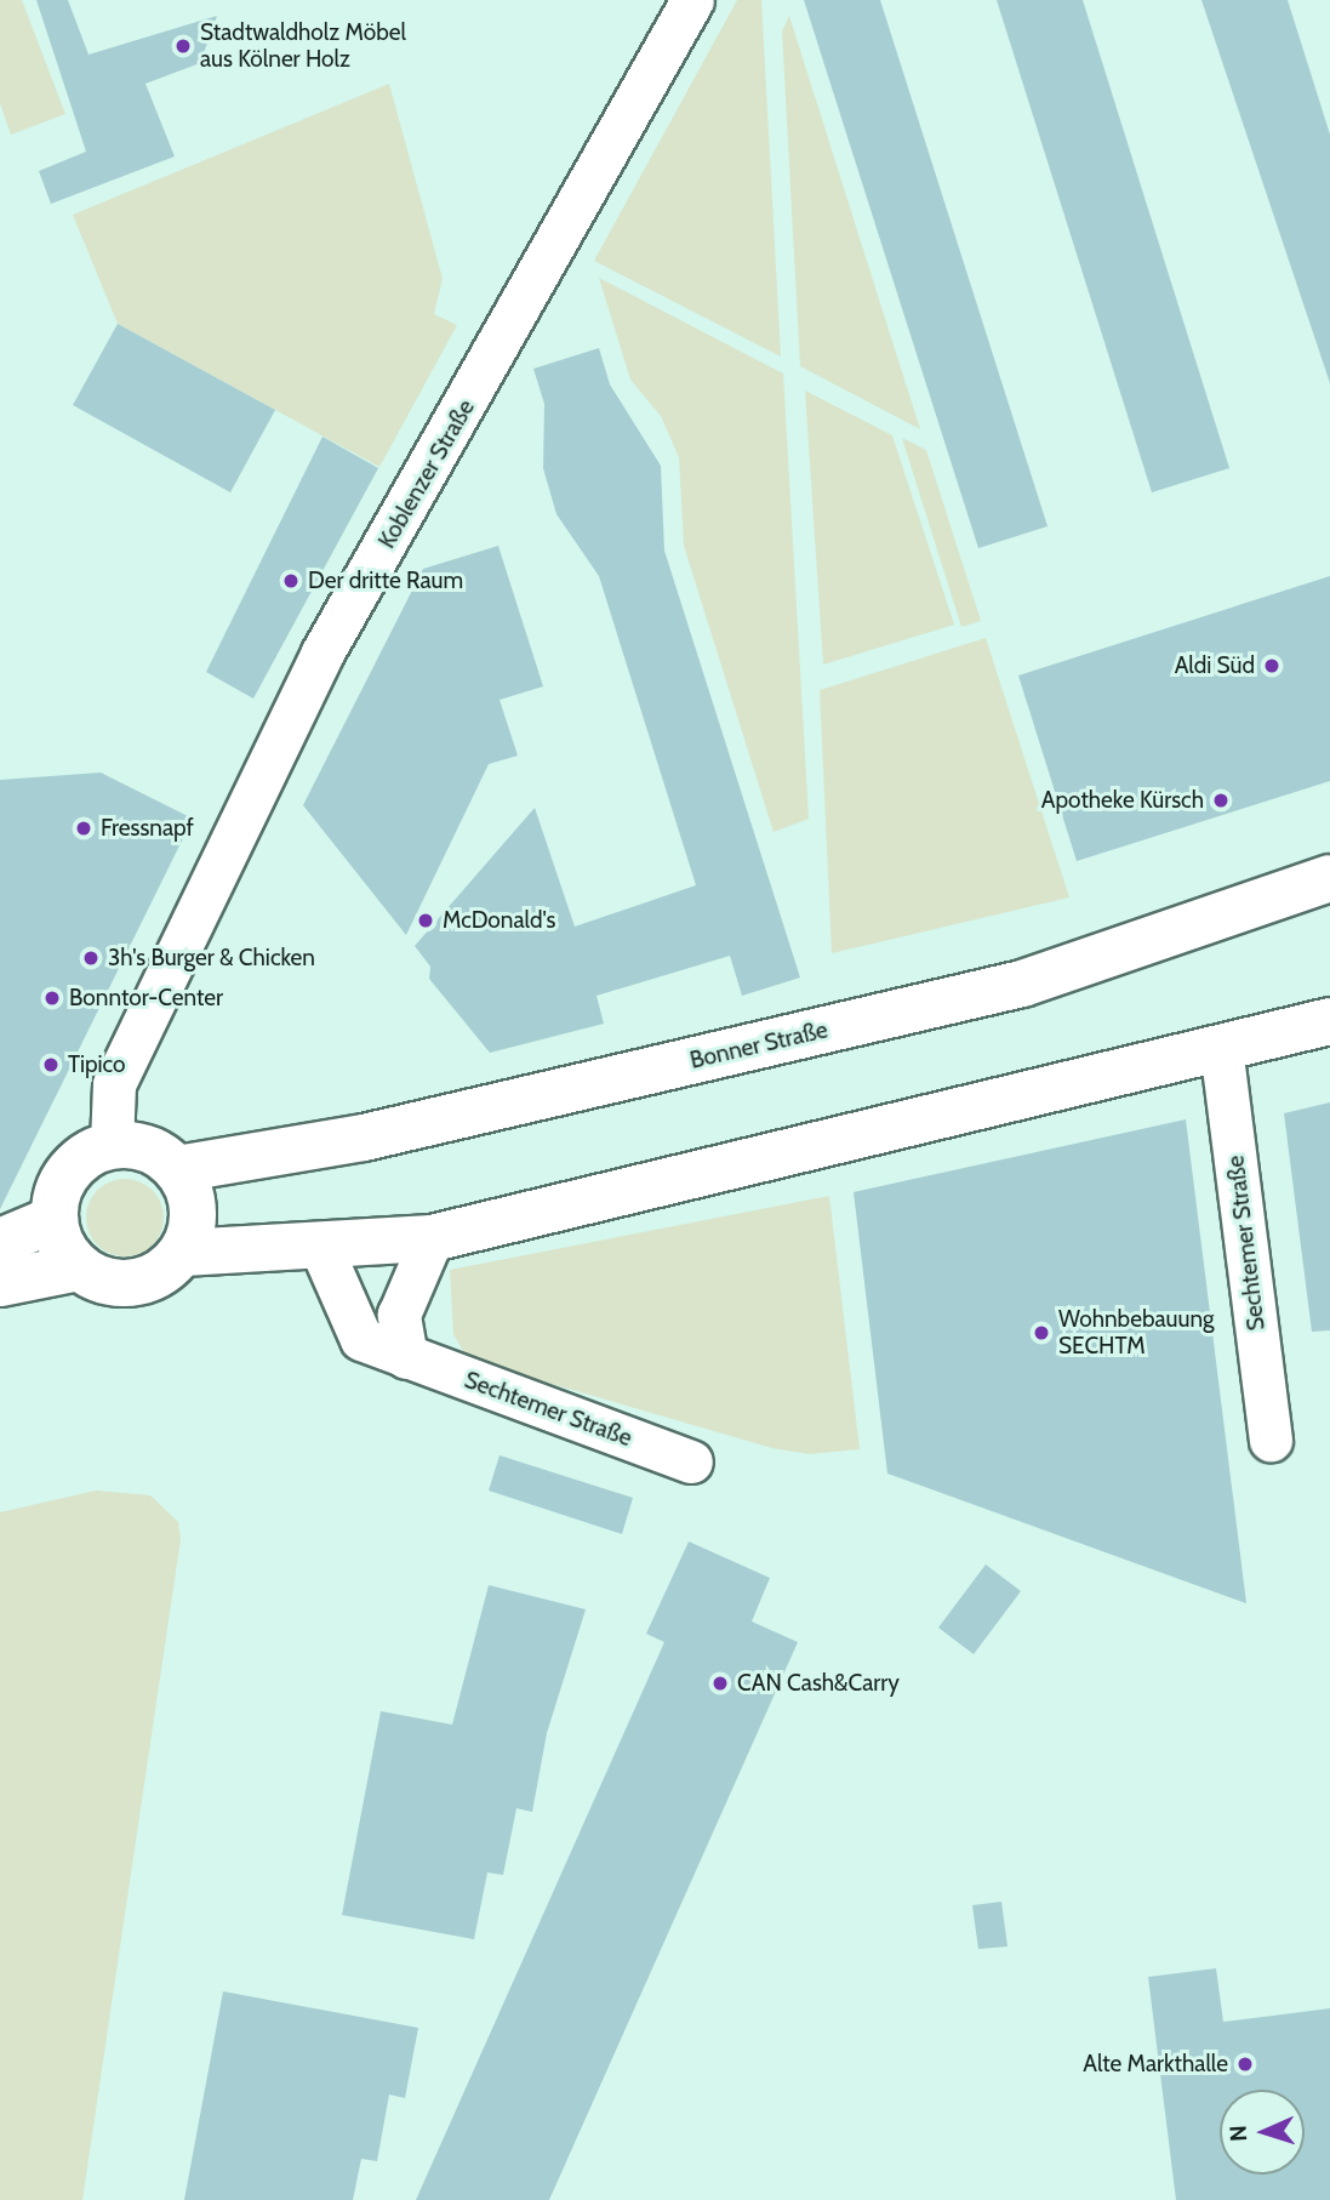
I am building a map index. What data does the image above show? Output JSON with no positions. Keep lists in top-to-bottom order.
{
  "streets": {
    "main road": ["Bonner Straße"],
    "street": ["Koblenzer Straße", "Sechtemer Straße"]
  },
  "crossings": [
    ["Koblenzer Straße", "Bonner Straße"]
  ],
  "places": [
    "Stadtwaldholz Möbel aus Kölner Holz",
    "Der dritte Raum",
    "Aldi Süd",
    "Apotheke Kürsch",
    "Fressnapf",
    "McDonald's",
    "3h's Burger & Chicken",
    "Bonntor-Center",
    "Tipico",
    "Wohnbebauung SECHTM",
    "CAN Cash&Carry",
    "Alte Markthalle"
  ],
  "north": "left"
}
